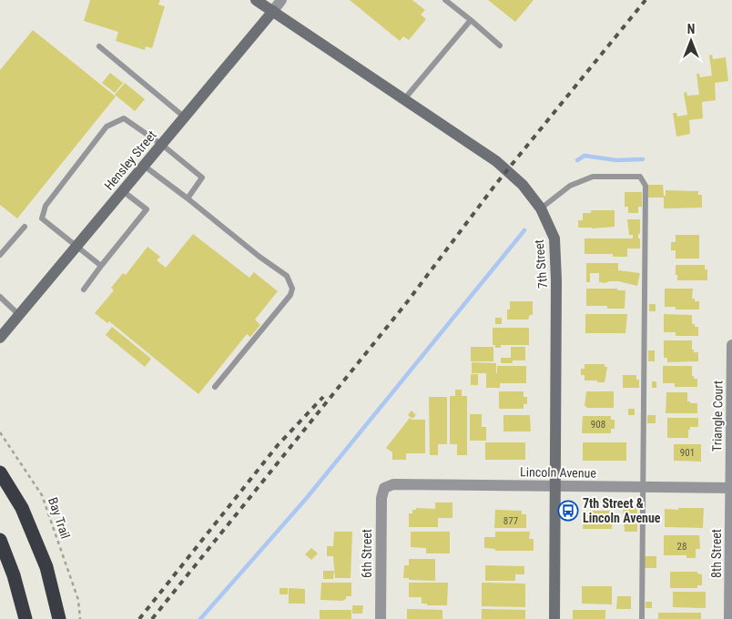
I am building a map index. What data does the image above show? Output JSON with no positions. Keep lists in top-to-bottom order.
{
  "streets": {
    "street": [
      "Hensley Street",
      "7th Street",
      "Triangle Court",
      "Lincoln Avenue",
      "6th Street",
      "8th Street"
    ],
    "path": ["Bay Trail"]
  },
  "crossings": [
    ["Hensley Street", "7th Street"],
    ["7th Street", "Lincoln Avenue"],
    ["Triangle Court", "Lincoln Avenue"],
    ["Triangle Court", "8th Street"],
    ["Lincoln Avenue", "6th Street"],
    ["Lincoln Avenue", "8th Street"]
  ],
  "places": {
    "bus stop": ["7th Street & Lincoln Avenue"]
  },
  "house_numbers": [
    "908",
    "901",
    "877",
    "28"
  ],
  "north": "top"
}
